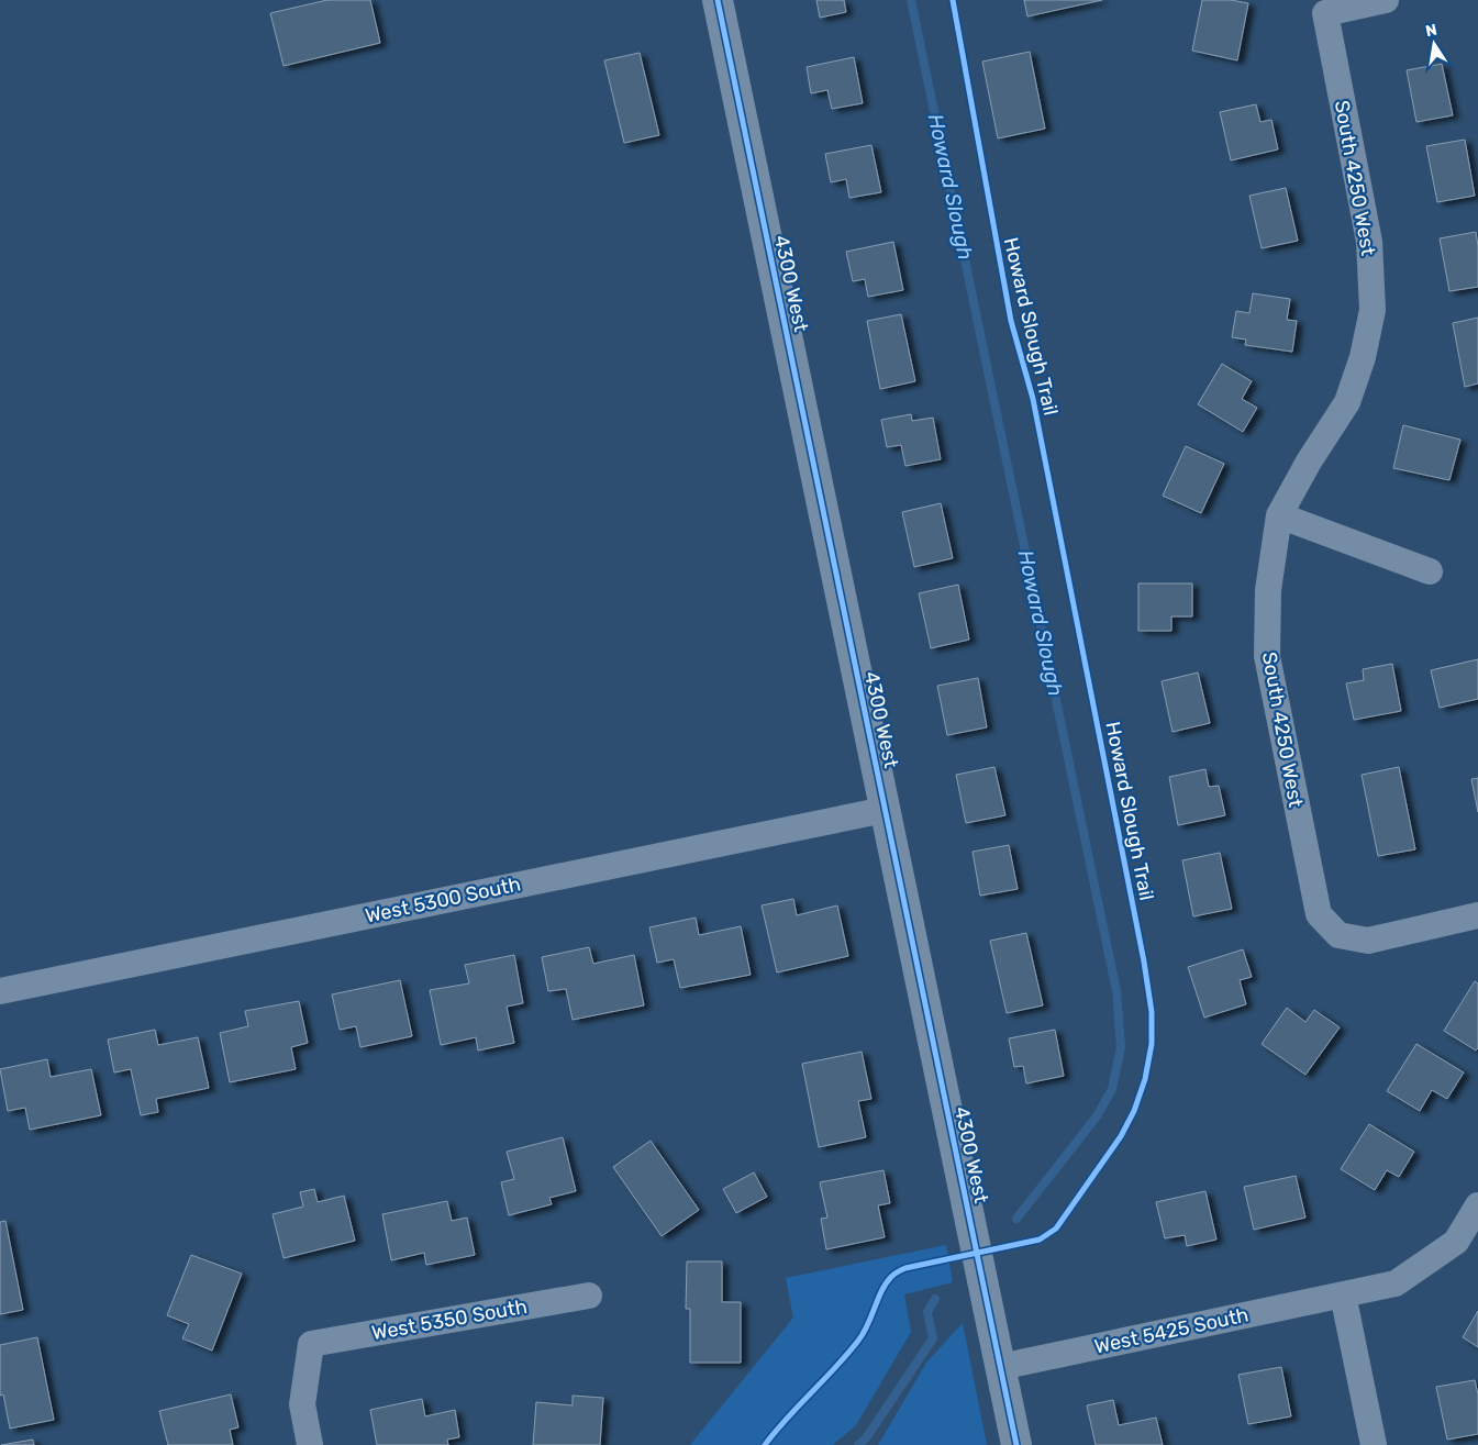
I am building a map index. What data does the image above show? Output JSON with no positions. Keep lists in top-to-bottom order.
{
  "streets": {
    "street": [
      "South 4250 West",
      "4300 West",
      "West 5300 South",
      "West 5350 South",
      "West 5425 South"
    ],
    "cycle path": ["Howard Slough Trail"]
  },
  "crossings": [
    ["4300 West", "West 5300 South"],
    ["4300 West", "West 5425 South"]
  ],
  "water": ["Howard Slough"],
  "north": "top"
}
